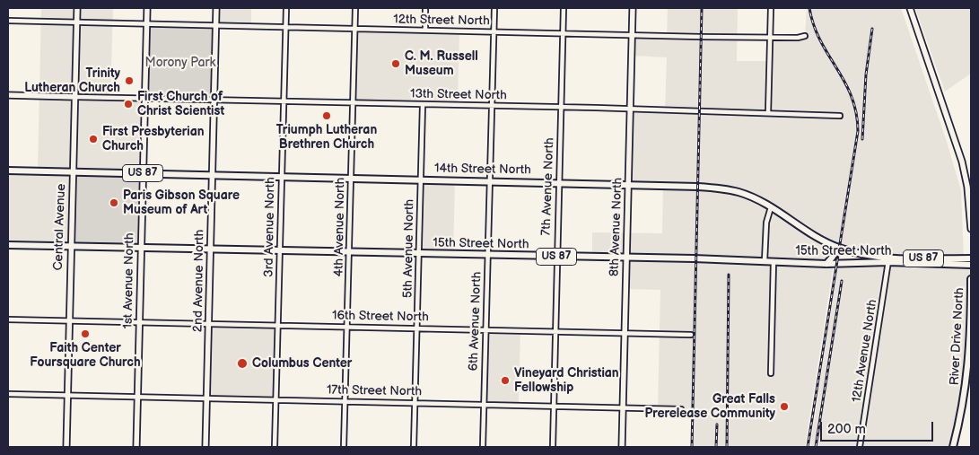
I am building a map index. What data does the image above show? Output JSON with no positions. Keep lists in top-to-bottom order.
{
  "streets": {
    "main road": [
      "14th Street North",
      "US 87",
      "Central Avenue",
      "8th Avenue North",
      "15th Street North",
      "1st Avenue North",
      "2nd Avenue North",
      "River Drive North"
    ],
    "street": [
      "12th Street North",
      "13th Street North",
      "7th Avenue North",
      "3rd Avenue North",
      "4th Avenue North",
      "5th Avenue North",
      "16th Street North",
      "6th Avenue North",
      "12th Avenue North",
      "17th Street North"
    ]
  },
  "crossings": [
    ["12th Street North", "7th Avenue North"],
    ["12th Street North", "Central Avenue"],
    ["12th Street North", "3rd Avenue North"],
    ["12th Street North", "4th Avenue North"],
    ["12th Street North", "8th Avenue North"],
    ["12th Street North", "1st Avenue North"],
    ["12th Street North", "2nd Avenue North"],
    ["12th Street North", "6th Avenue North"],
    ["13th Street North", "7th Avenue North"],
    ["13th Street North", "Central Avenue"],
    ["13th Street North", "3rd Avenue North"],
    ["13th Street North", "4th Avenue North"],
    ["13th Street North", "8th Avenue North"],
    ["13th Street North", "5th Avenue North"],
    ["13th Street North", "1st Avenue North"],
    ["13th Street North", "2nd Avenue North"],
    ["13th Street North", "6th Avenue North"],
    ["14th Street North", "US 87"],
    ["14th Street North", "7th Avenue North"],
    ["14th Street North", "Central Avenue"],
    ["14th Street North", "3rd Avenue North"],
    ["14th Street North", "4th Avenue North"],
    ["14th Street North", "8th Avenue North"],
    ["14th Street North", "15th Street North"],
    ["14th Street North", "5th Avenue North"],
    ["14th Street North", "1st Avenue North"],
    ["14th Street North", "2nd Avenue North"],
    ["14th Street North", "6th Avenue North"],
    ["US 87", "Central Avenue"],
    ["US 87", "15th Street North"],
    ["7th Avenue North", "15th Street North"],
    ["7th Avenue North", "16th Street North"],
    ["7th Avenue North", "17th Street North"],
    ["Central Avenue", "15th Street North"],
    ["Central Avenue", "16th Street North"],
    ["Central Avenue", "17th Street North"],
    ["3rd Avenue North", "15th Street North"],
    ["3rd Avenue North", "16th Street North"],
    ["3rd Avenue North", "17th Street North"],
    ["4th Avenue North", "15th Street North"],
    ["4th Avenue North", "16th Street North"],
    ["4th Avenue North", "17th Street North"],
    ["8th Avenue North", "15th Street North"],
    ["8th Avenue North", "16th Street North"],
    ["8th Avenue North", "17th Street North"],
    ["15th Street North", "5th Avenue North"],
    ["15th Street North", "1st Avenue North"],
    ["15th Street North", "2nd Avenue North"],
    ["15th Street North", "6th Avenue North"],
    ["15th Street North", "12th Avenue North"],
    ["5th Avenue North", "16th Street North"],
    ["5th Avenue North", "17th Street North"],
    ["1st Avenue North", "16th Street North"],
    ["1st Avenue North", "17th Street North"],
    ["2nd Avenue North", "16th Street North"],
    ["2nd Avenue North", "17th Street North"],
    ["16th Street North", "6th Avenue North"],
    ["6th Avenue North", "17th Street North"]
  ],
  "parks": ["Morony Park"],
  "places": [
    "C. M. Russell Museum",
    "Trinity Lutheran Church",
    "First Church of Christ Scientist",
    "Triumph Lutheran Brethren Church",
    "First Presbyterian Church",
    "Paris Gibson Square Museum of Art",
    "Faith Center Foursquare Church",
    "Columbus Center",
    "Vineyard Christian Fellowship",
    "Great Falls Prerelease Community"
  ],
  "scale_bar": "200 m"
}
